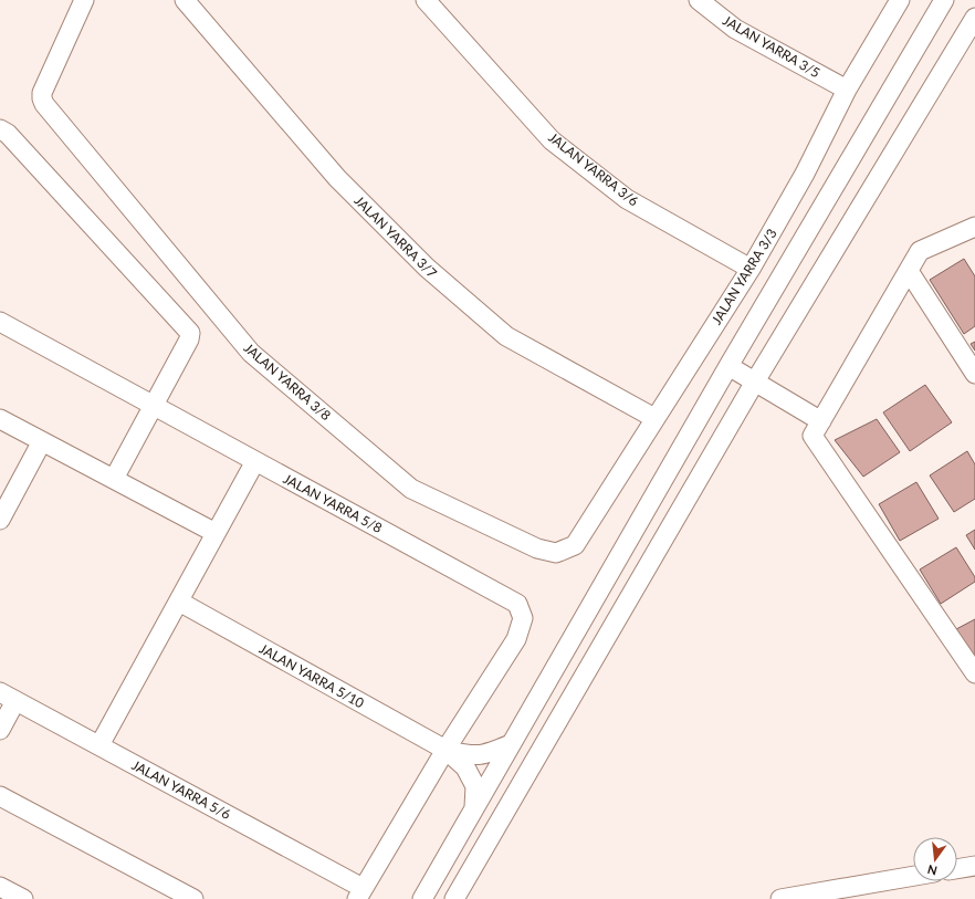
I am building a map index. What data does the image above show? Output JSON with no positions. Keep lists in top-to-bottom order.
{
  "streets": {
    "street": [
      "JALAN YARRA 3/5",
      "JALAN YARRA 3/6",
      "JALAN YARRA 3/7",
      "JALAN YARRA 3/3",
      "JALAN YARRA 3/8",
      "JALAN YARRA 5/8",
      "JALAN YARRA 5/10",
      "JALAN YARRA 5/6"
    ]
  },
  "crossings": [
    ["JALAN YARRA 3/5", "JALAN YARRA 3/3"],
    ["JALAN YARRA 3/6", "JALAN YARRA 3/3"],
    ["JALAN YARRA 3/7", "JALAN YARRA 3/3"],
    ["JALAN YARRA 3/3", "JALAN YARRA 3/8"],
    ["JALAN YARRA 5/8", "JALAN YARRA 5/10"],
    ["JALAN YARRA 5/8", "JALAN YARRA 5/6"]
  ],
  "north": "bottom"
}
